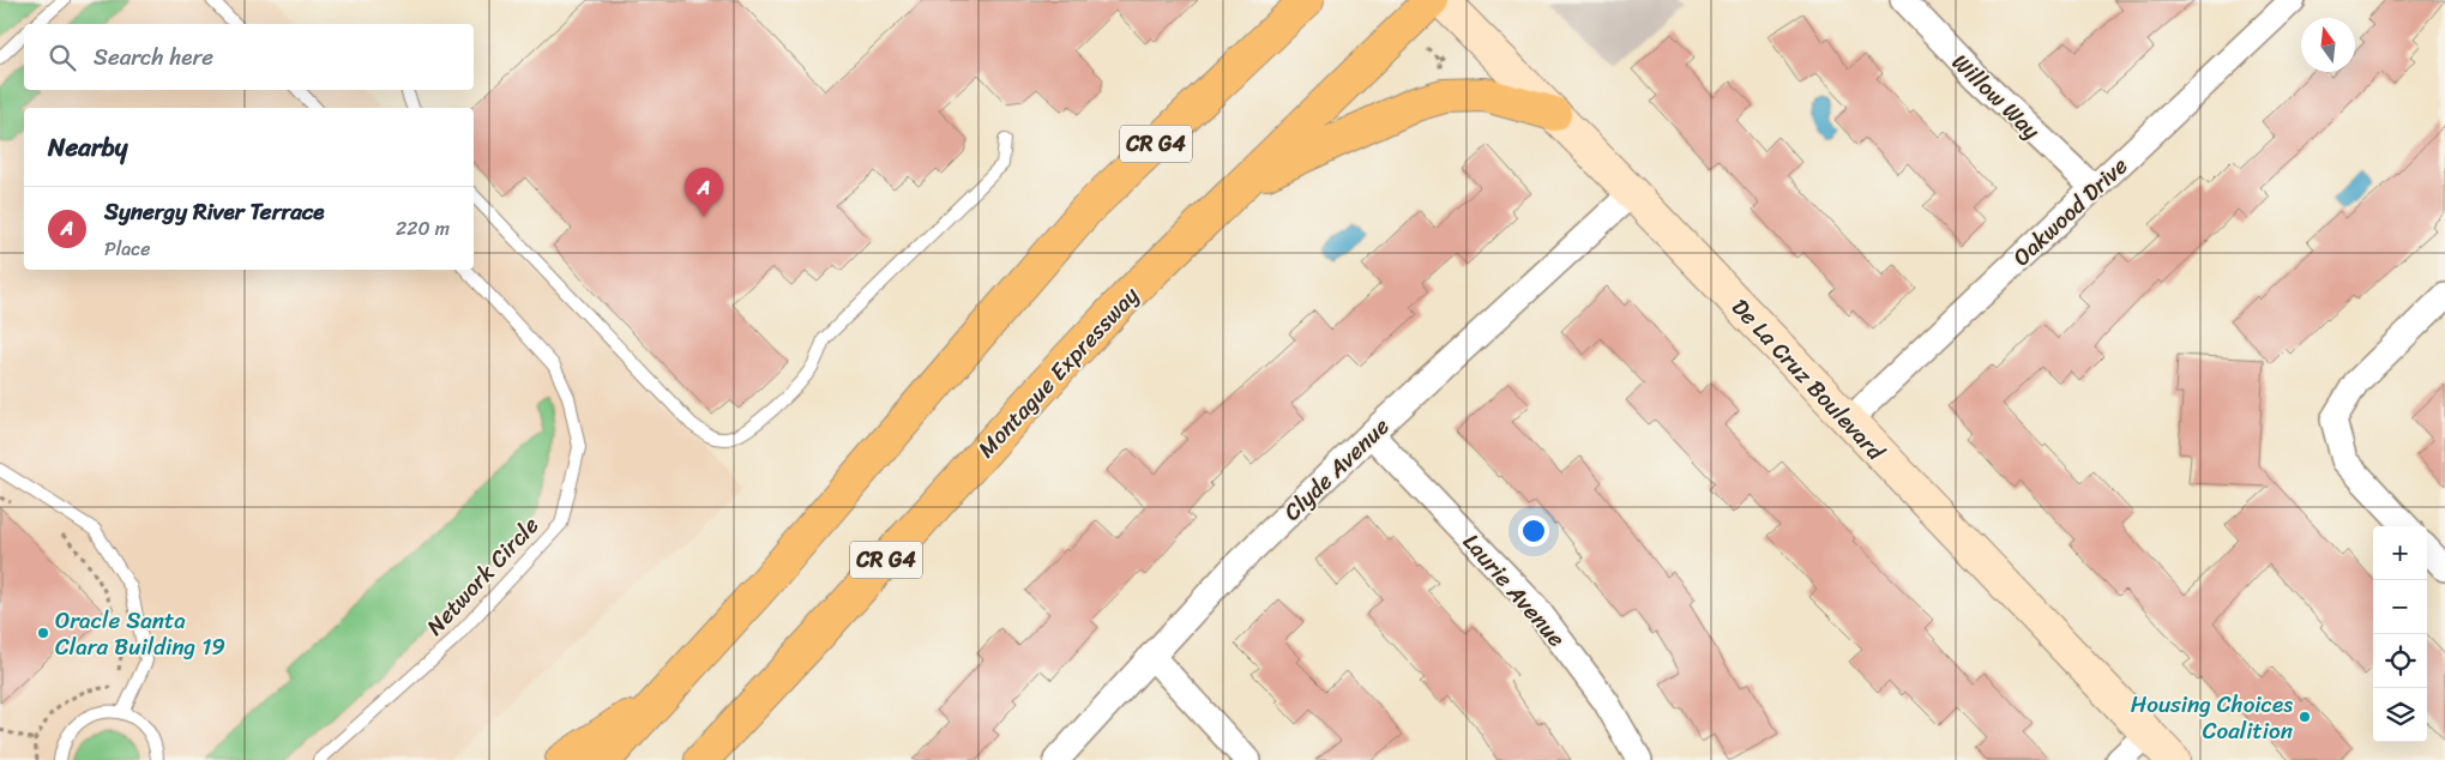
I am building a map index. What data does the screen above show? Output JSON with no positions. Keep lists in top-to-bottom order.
{
  "streets": {
    "highway": ["CR G4", "Montague Expressway"],
    "main road": ["De La Cruz Boulevard"],
    "street": [
      "Willow Way",
      "Oakwood Drive",
      "Clyde Avenue",
      "Laurie Avenue"
    ],
    "lane": ["Network Circle"]
  },
  "crossings": [
    ["Willow Way", "Oakwood Drive"],
    ["Oakwood Drive", "De La Cruz Boulevard"],
    ["De La Cruz Boulevard", "Clyde Avenue"],
    ["Clyde Avenue", "Laurie Avenue"]
  ],
  "places": ["Oracle Santa Clara Building 19", "Housing Choices Coalition"],
  "north": "top",
  "page": {
    "search": "Search here",
    "heading": "Nearby",
    "pins": "A",
    "list": [
      {
        "mark": "A",
        "name": "Synergy River Terrace",
        "note": "Place",
        "value": "220 m"
      }
    ],
    "map_buttons": ["+", "−"]
  }
}
